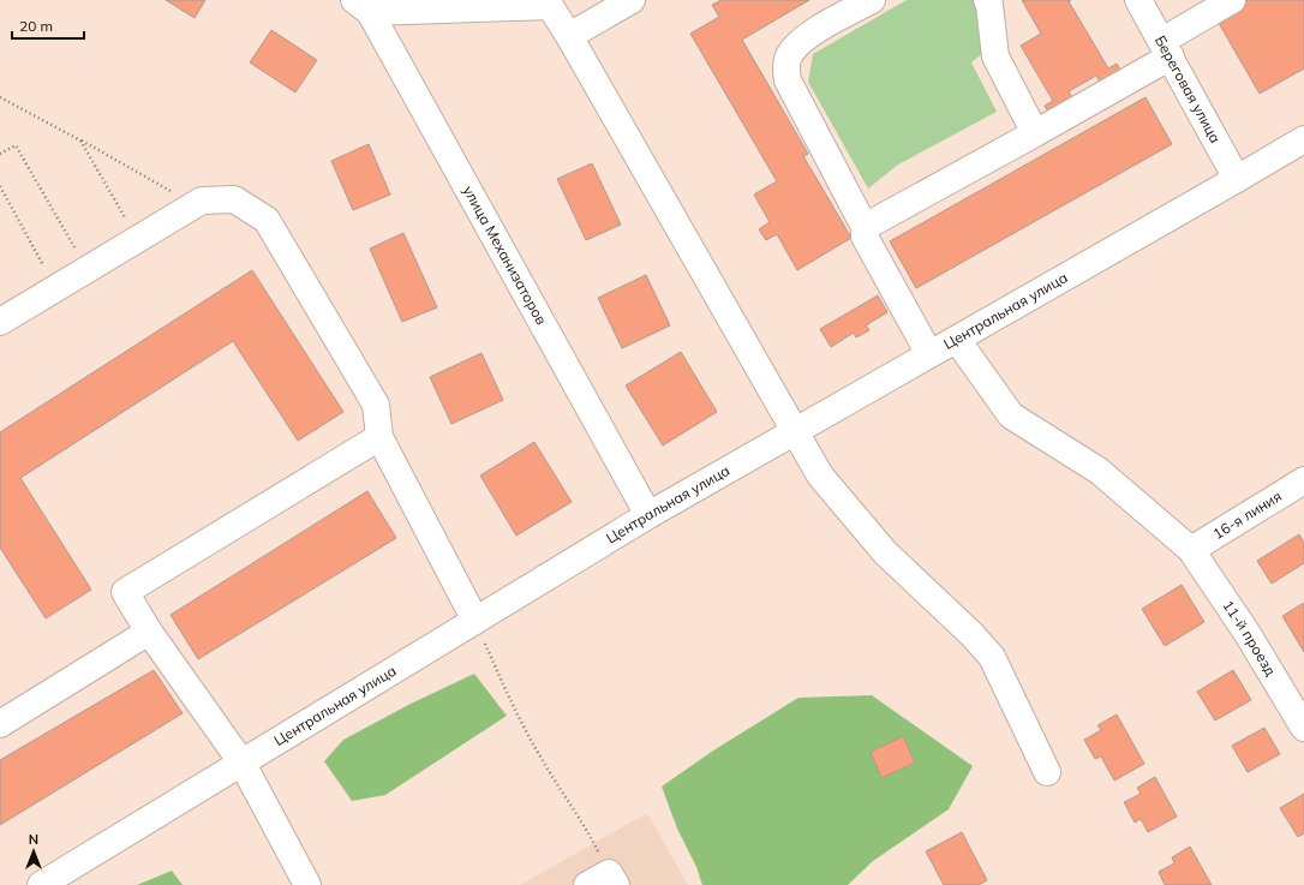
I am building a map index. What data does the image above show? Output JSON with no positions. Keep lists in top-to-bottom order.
{
  "streets": {
    "street": [
      "Береговая улица",
      "улица Механизаторов",
      "Центральная улица",
      "16-я линия",
      "11-й проезд"
    ]
  },
  "crossings": [
    ["Береговая улица", "Центральная улица"],
    ["улица Механизаторов", "Центральная улица"],
    ["Центральная улица", "11-й проезд"],
    ["16-я линия", "11-й проезд"]
  ],
  "scale_bar": "20 m",
  "north": "top"
}
